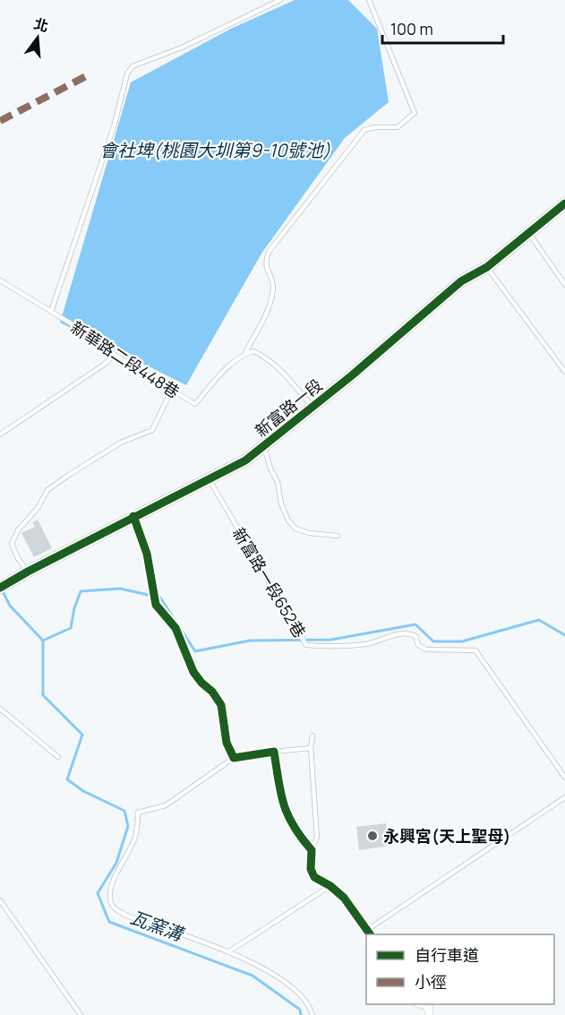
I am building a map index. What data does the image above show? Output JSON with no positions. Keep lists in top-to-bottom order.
{
  "streets": {
    "street": ["新富路一段"],
    "lane": ["新華路二段448巷", "新富路一段652巷"]
  },
  "crossings": [
    ["新富路一段", "新富路一段652巷"]
  ],
  "water": ["會社埤(桃園大圳第9-10號池)", "瓦窯溝"],
  "places": ["永興宮(天上聖母)"],
  "legend": ["自行車道", "小徑"],
  "scale_bar": "100 m",
  "north": "top"
}
